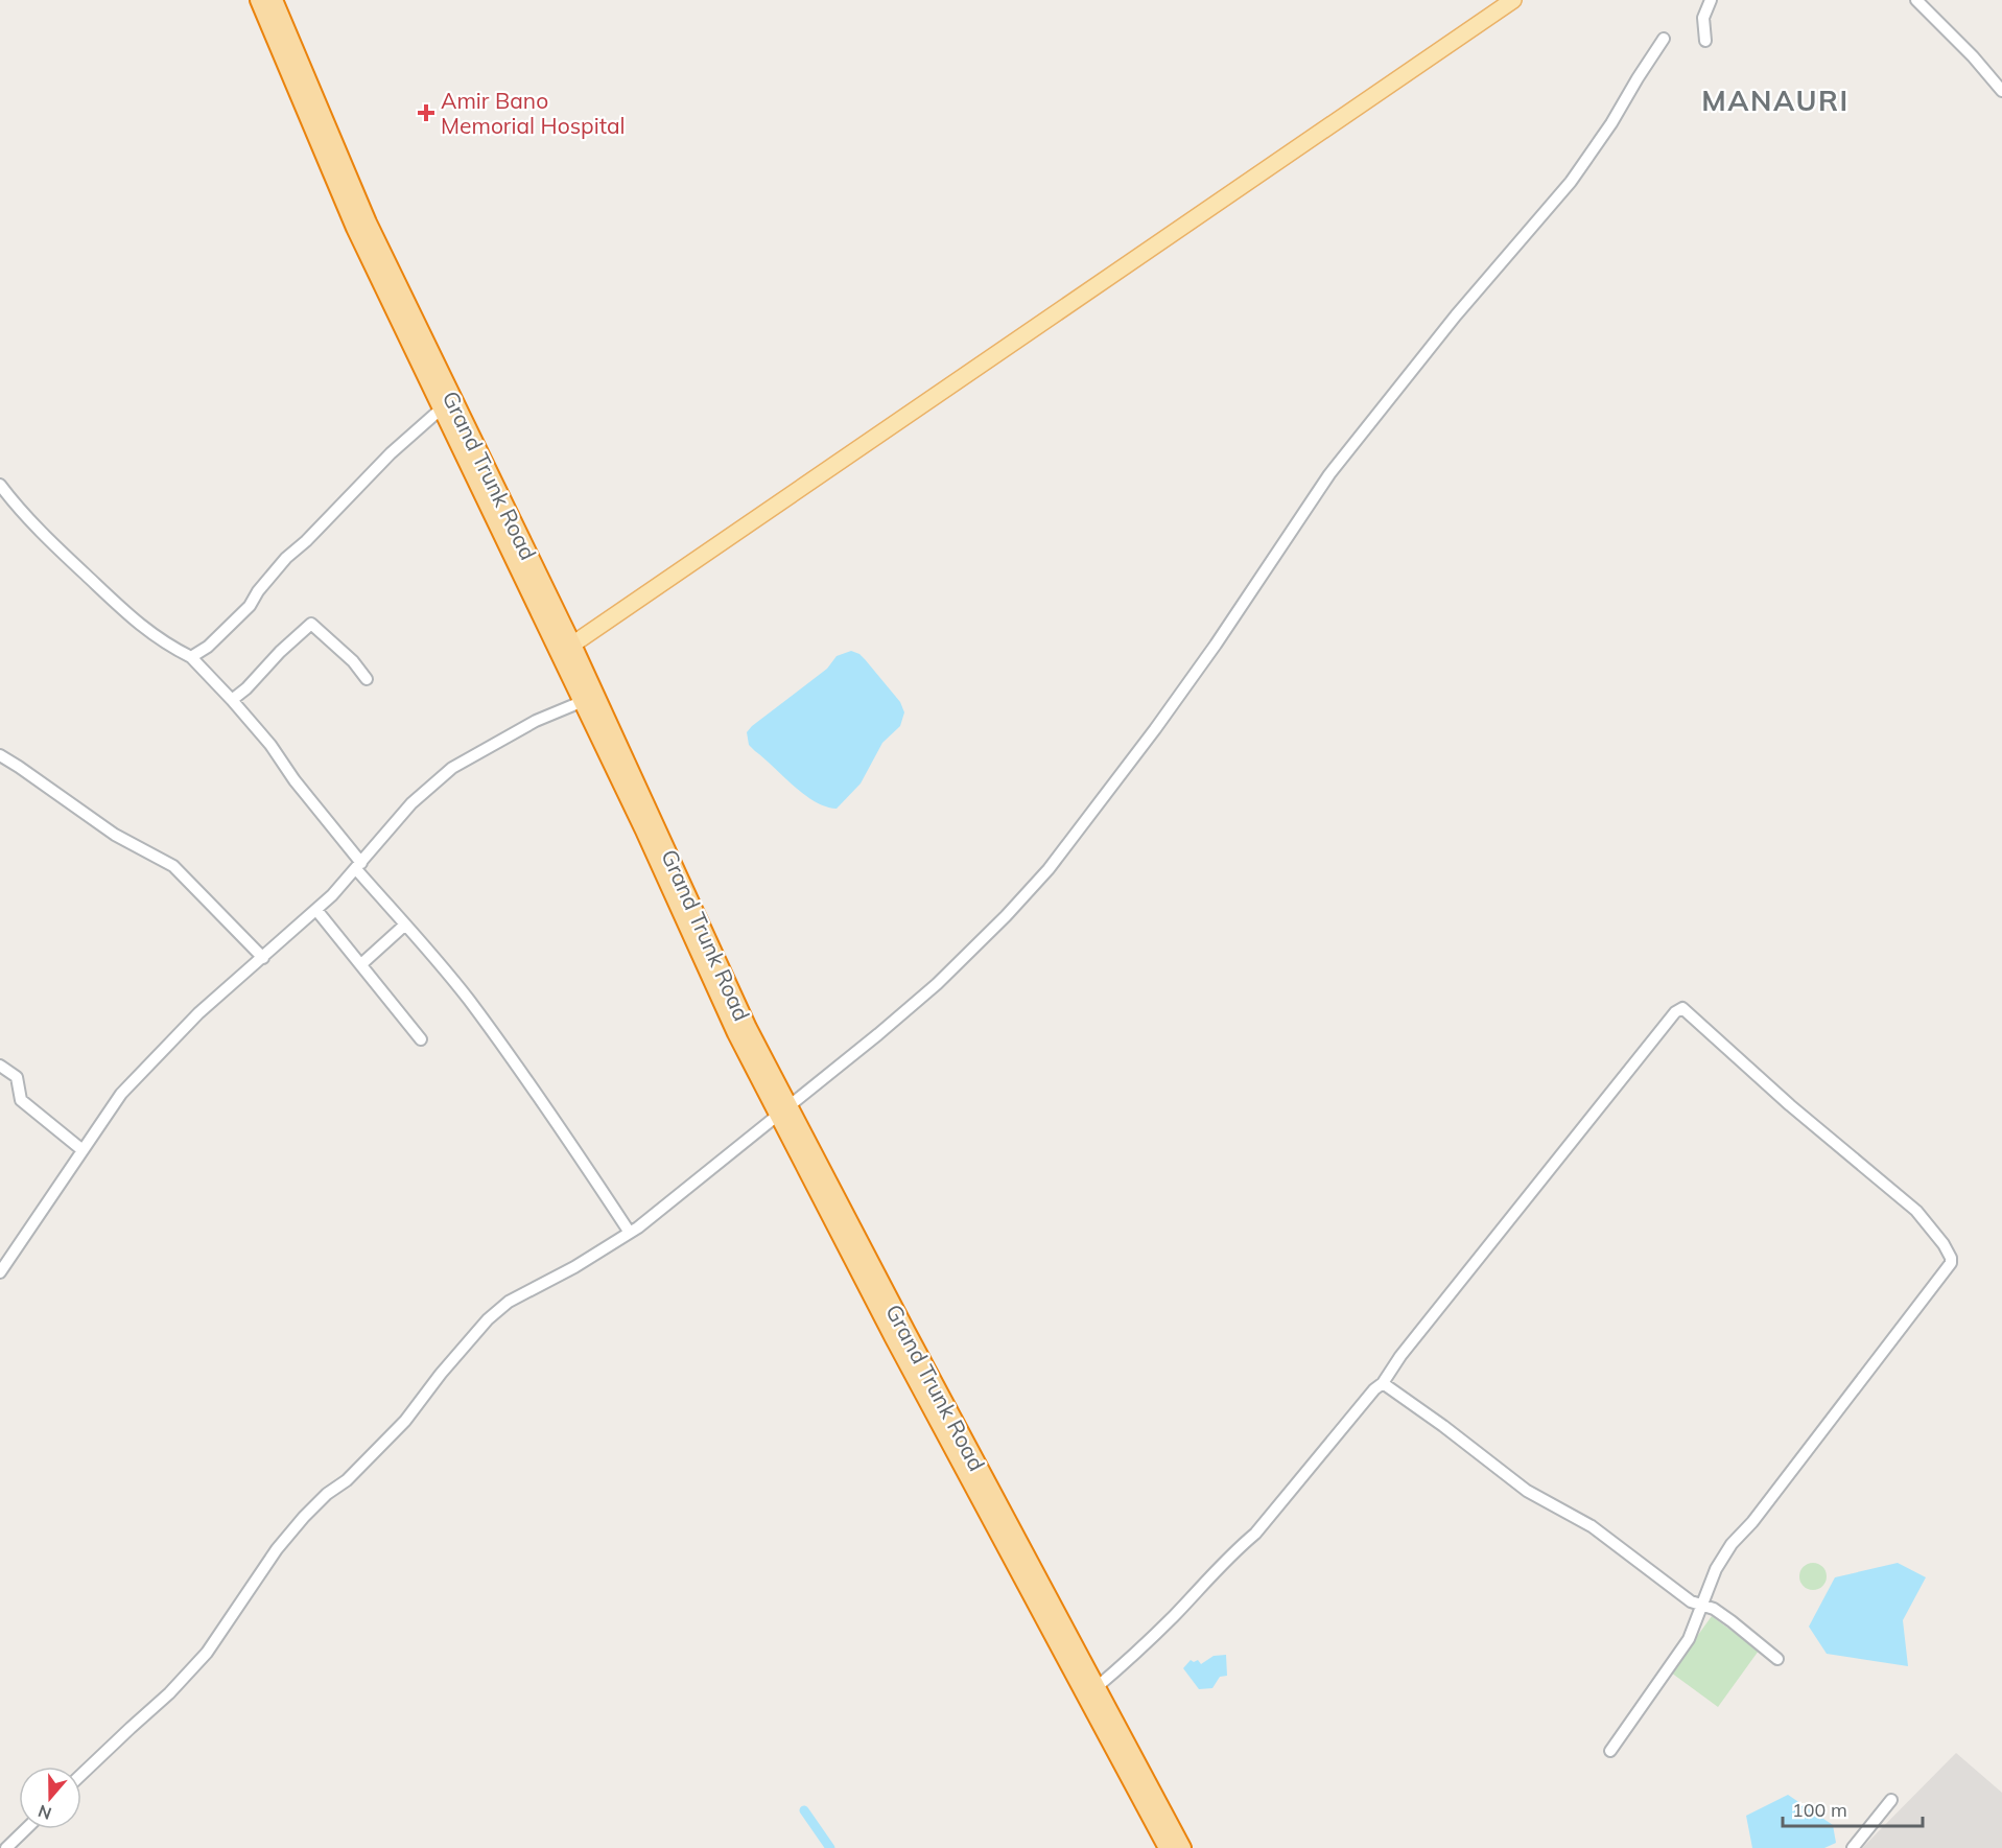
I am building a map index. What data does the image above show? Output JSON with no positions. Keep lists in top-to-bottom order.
{
  "streets": {
    "highway": ["Grand Trunk Road"]
  },
  "districts": ["MANAURI"],
  "places": {
    "health": ["Amir Bano Memorial Hospital"]
  },
  "scale_bar": "100 m",
  "north": "bottom"
}
